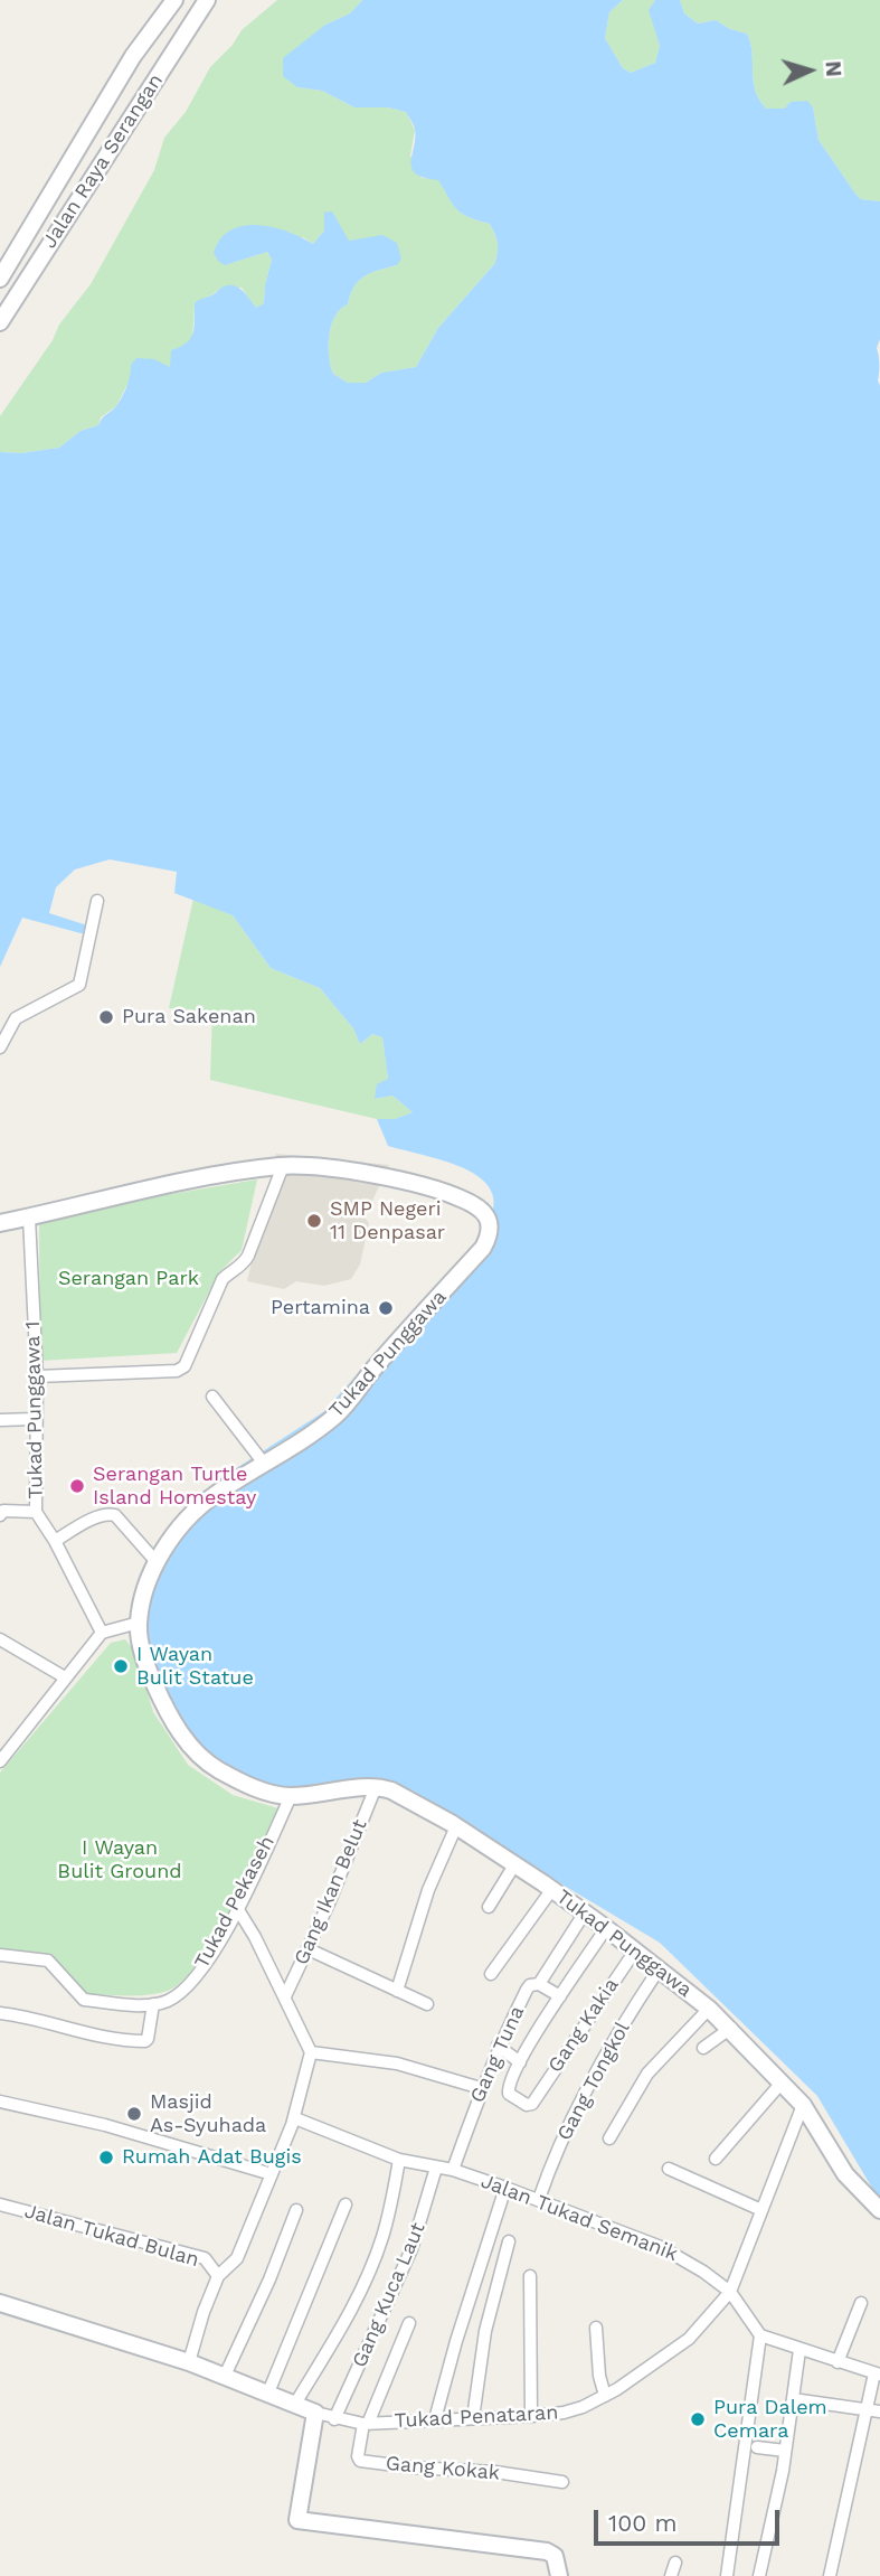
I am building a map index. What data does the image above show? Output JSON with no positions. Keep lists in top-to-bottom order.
{
  "streets": {
    "street": [
      "Jalan Raya Serangan",
      "Tukad Punggawa",
      "Tukad Punggawa 1",
      "Gang Ikan Belut",
      "Tukad Pekaseh",
      "Gang Kakia",
      "Gang Tuna",
      "Gang Tongkol",
      "Jalan Tukad Semanik",
      "Jalan Tukad Bulan",
      "Gang Kuca Laut",
      "Tukad Penataran",
      "Gang Kokak"
    ]
  },
  "crossings": [
    ["Tukad Punggawa", "Tukad Punggawa 1"],
    ["Tukad Punggawa", "Gang Ikan Belut"],
    ["Tukad Punggawa", "Tukad Pekaseh"],
    ["Tukad Punggawa", "Gang Kakia"],
    ["Tukad Punggawa", "Gang Tuna"],
    ["Tukad Punggawa", "Gang Tongkol"],
    ["Tukad Punggawa", "Tukad Penataran"],
    ["Gang Tuna", "Jalan Tukad Semanik"],
    ["Gang Tongkol", "Jalan Tukad Semanik"],
    ["Jalan Tukad Semanik", "Gang Kuca Laut"],
    ["Jalan Tukad Semanik", "Tukad Penataran"],
    ["Jalan Tukad Bulan", "Tukad Penataran"],
    ["Gang Kuca Laut", "Tukad Penataran"],
    ["Tukad Penataran", "Gang Kokak"]
  ],
  "parks": ["Serangan Park", "I Wayan Bulit Ground"],
  "places": [
    "Pura Sakenan",
    "SMP Negeri 11 Denpasar",
    "Pertamina",
    "Serangan Turtle Island Homestay",
    "I Wayan Bulit Statue",
    "Masjid As-Syuhada",
    "Rumah Adat Bugis",
    "Pura Dalem Cemara"
  ],
  "scale_bar": "100 m",
  "north": "right"
}
